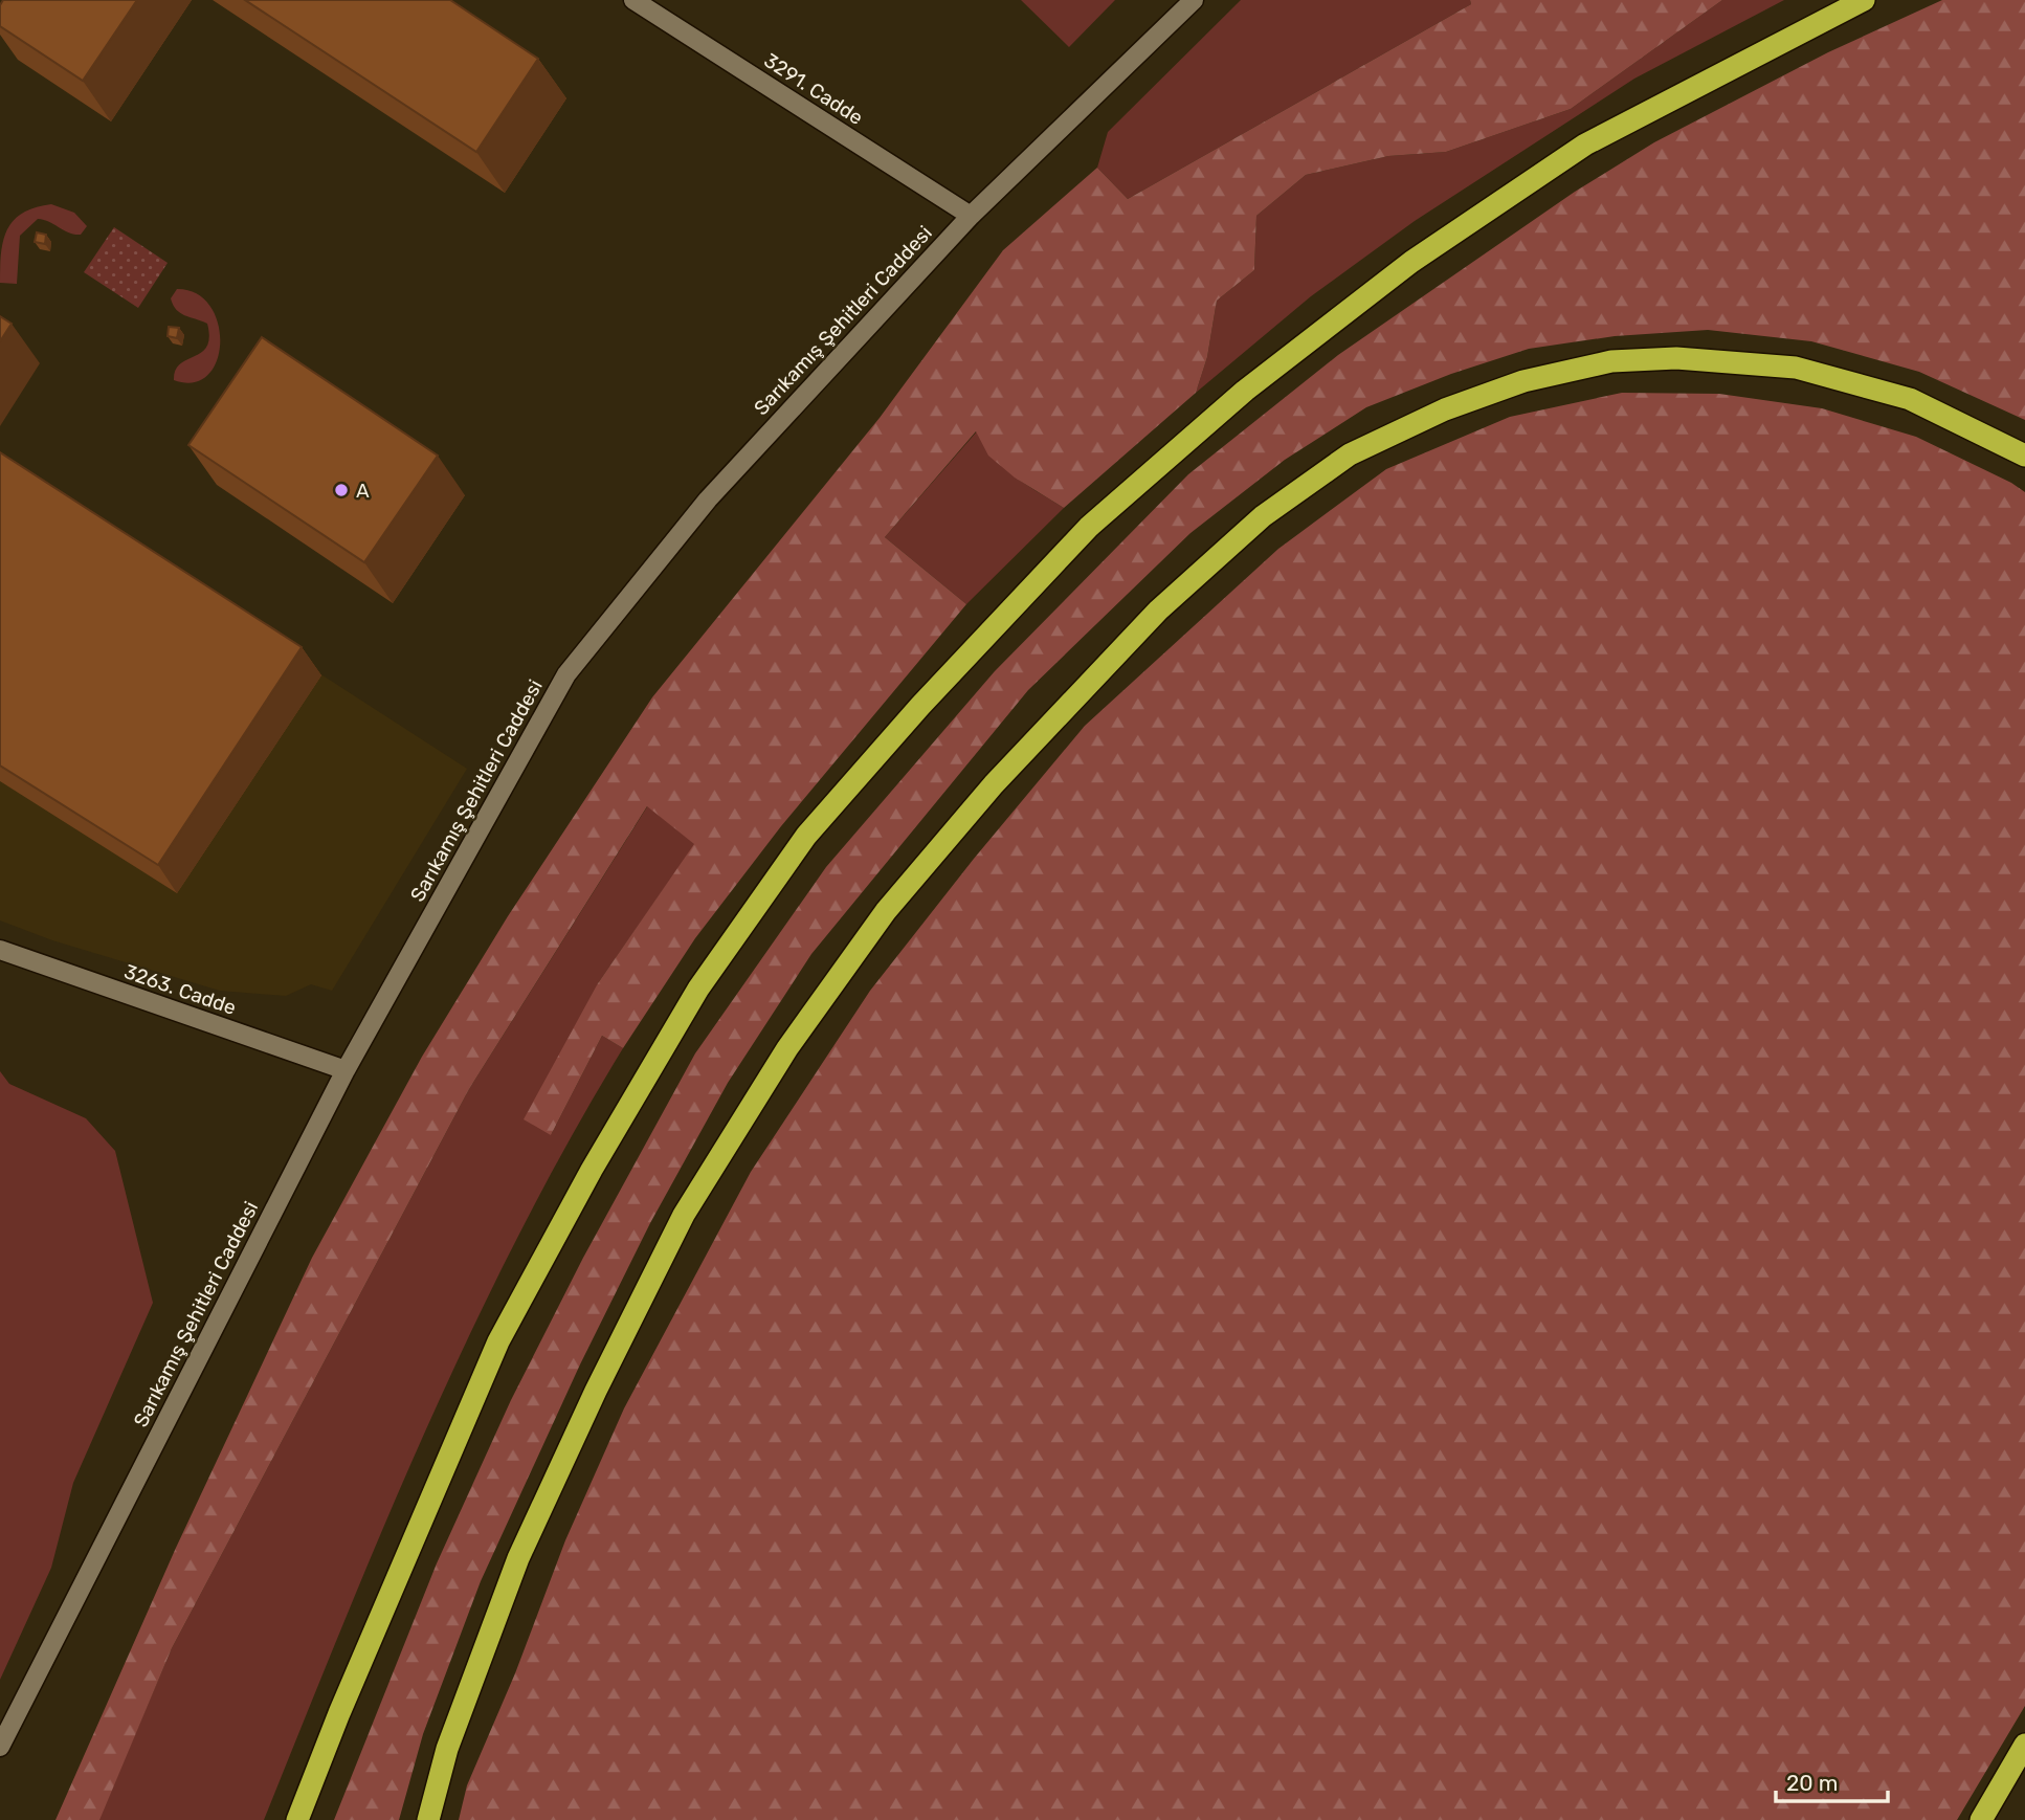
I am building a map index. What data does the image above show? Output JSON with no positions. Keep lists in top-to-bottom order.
{
  "streets": {
    "street": ["3291. Cadde", "Sarıkamış Şehitleri Caddesi", "3263. Cadde"]
  },
  "crossings": [
    ["3291. Cadde", "Sarıkamış Şehitleri Caddesi"],
    ["Sarıkamış Şehitleri Caddesi", "3263. Cadde"]
  ],
  "places": ["A"],
  "scale_bar": "20 m"
}
